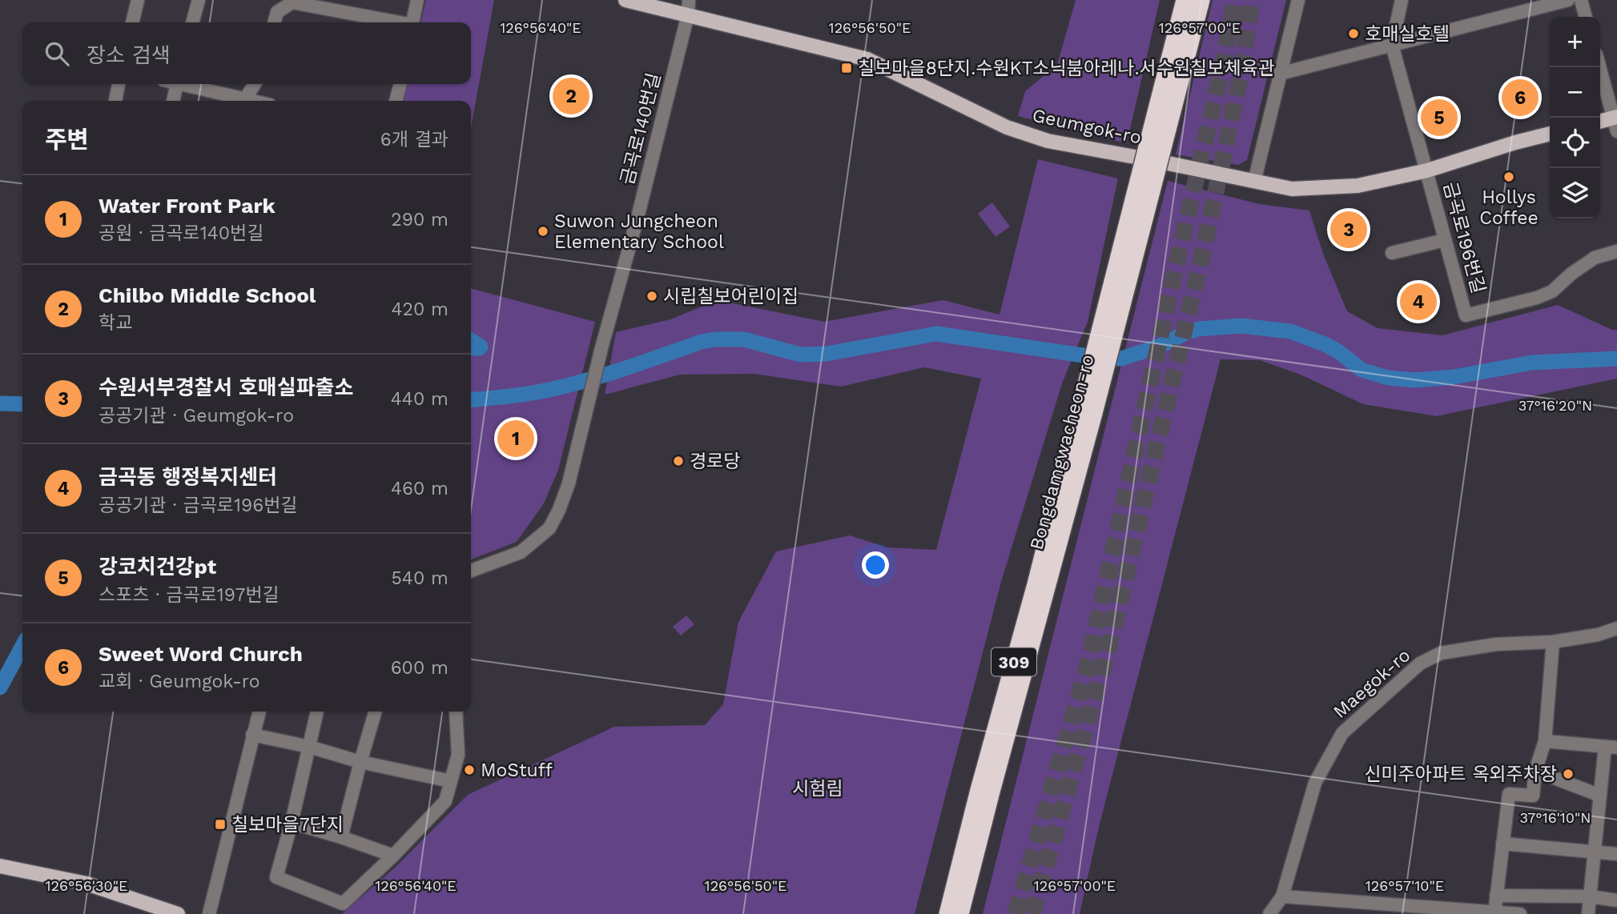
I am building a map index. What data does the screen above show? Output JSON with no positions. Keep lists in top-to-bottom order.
{
  "streets": {
    "highway": ["Bongdamgwacheon-ro", "309"],
    "main road": ["Geumgok-ro"],
    "street": ["금곡로140번길", "금곡로196번길", "Maegok-ro"]
  },
  "crossings": [
    ["Geumgok-ro", "금곡로140번길"],
    ["Geumgok-ro", "금곡로196번길"]
  ],
  "parks": ["시험림"],
  "places": {
    "other": [
      "호매실호텔",
      "Hollys Coffee",
      "Suwon Jungcheon Elementary School",
      "시립칠보어린이집",
      "경로당",
      "MoStuff",
      "신미주아파트 옥외주차장"
    ],
    "transit": ["칠보마을8단지.수원KT소닉붐아레나.서수원칠보체육관", "칠보마을7단지"]
  },
  "page": {
    "map_buttons": ["+", "−"],
    "search": "장소 검색",
    "pins": [
      "2",
      "6",
      "5",
      "3",
      "4",
      "1"
    ],
    "heading": ["주변", "6개 결과"],
    "list": [
      {
        "mark": "1",
        "name": "Water Front Park",
        "note": "공원 · 금곡로140번길",
        "value": "290 m"
      },
      {
        "mark": "2",
        "name": "Chilbo Middle School",
        "note": "학교",
        "value": "420 m"
      },
      {
        "mark": "3",
        "name": "수원서부경찰서 호매실파출소",
        "note": "공공기관 · Geumgok-ro",
        "value": "440 m"
      },
      {
        "mark": "4",
        "name": "금곡동 행정복지센터",
        "note": "공공기관 · 금곡로196번길",
        "value": "460 m"
      },
      {
        "mark": "5",
        "name": "강코치건강pt",
        "note": "스포츠 · 금곡로197번길",
        "value": "540 m"
      },
      {
        "mark": "6",
        "name": "Sweet Word Church",
        "note": "교회 · Geumgok-ro",
        "value": "600 m"
      }
    ]
  },
  "coordinates": [
    "126°56'40\"E",
    "126°56'50\"E",
    "126°57'00\"E",
    "37°16'20\"N",
    "37°16'10\"N",
    "126°56'30\"E",
    "126°57'10\"E"
  ]
}
